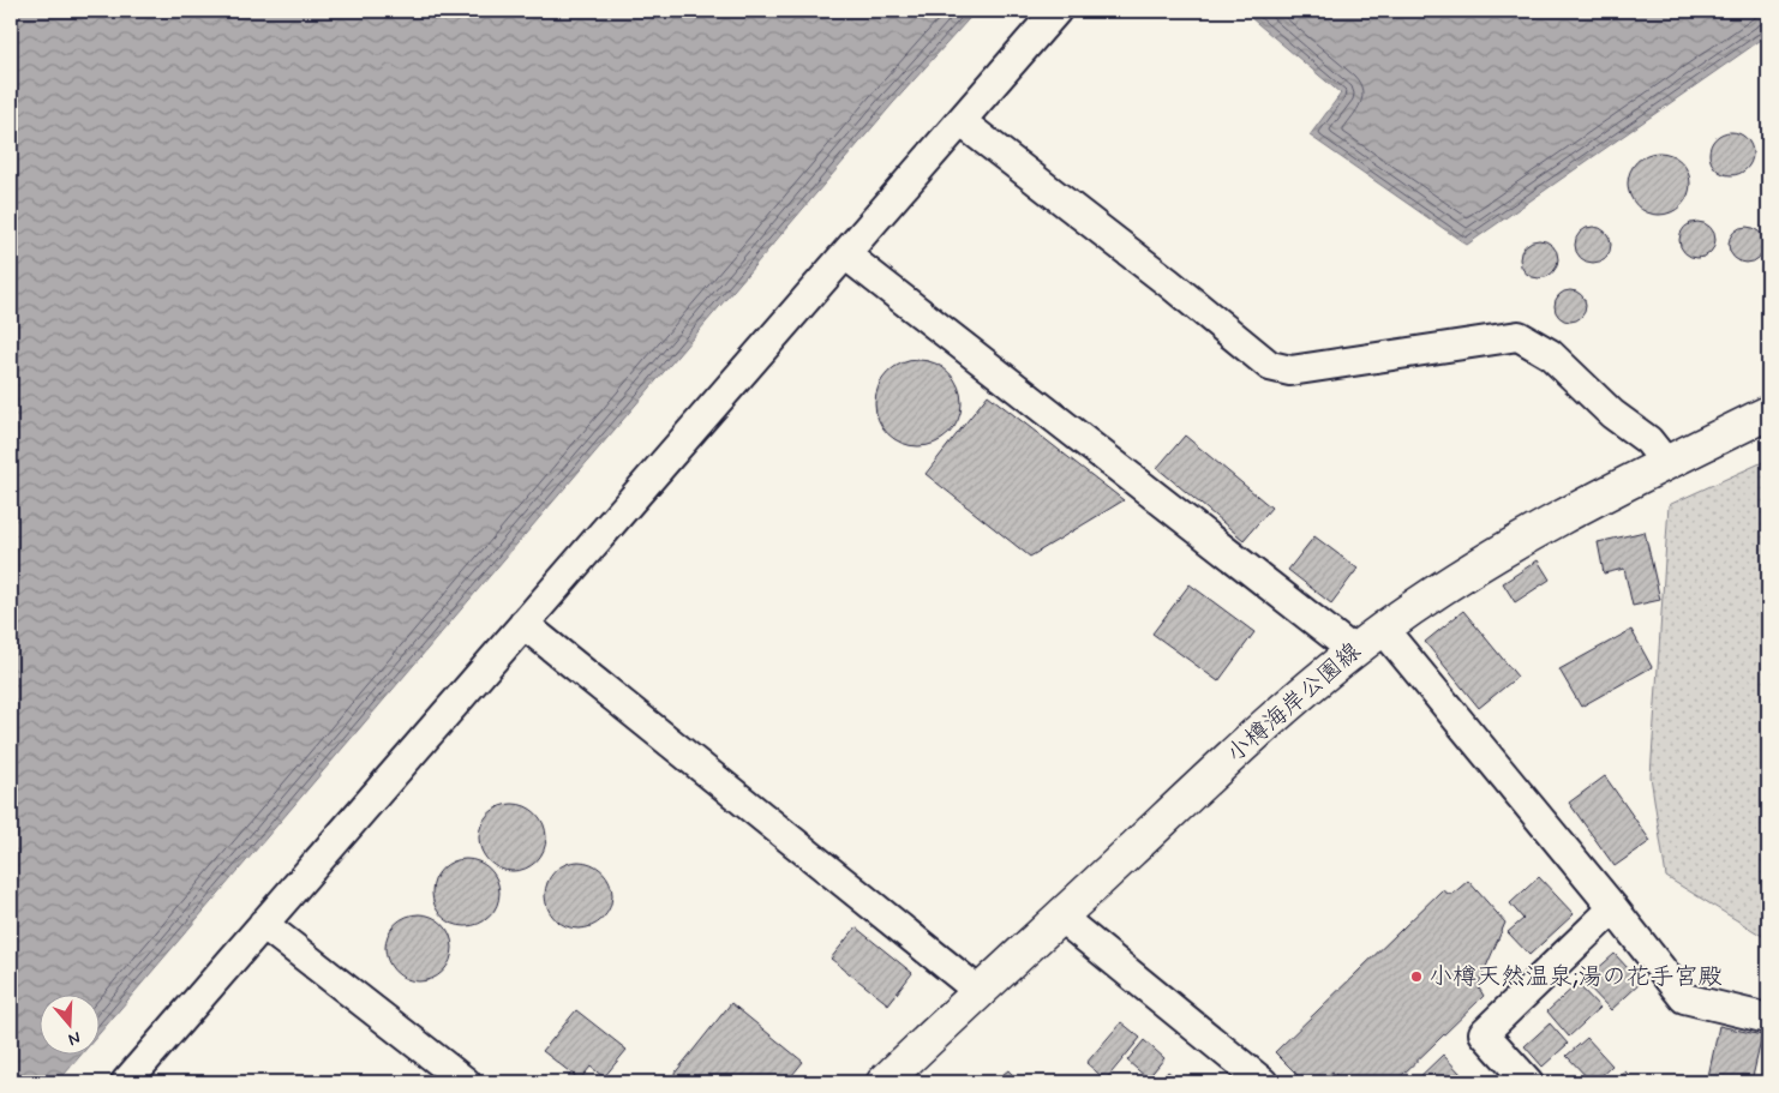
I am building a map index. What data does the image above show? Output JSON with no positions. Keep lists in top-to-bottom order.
{
  "streets": {
    "main road": ["小樽海岸公園線"]
  },
  "places": ["小樽天然温泉;湯の花手宮殿"],
  "north": "bottom"
}
